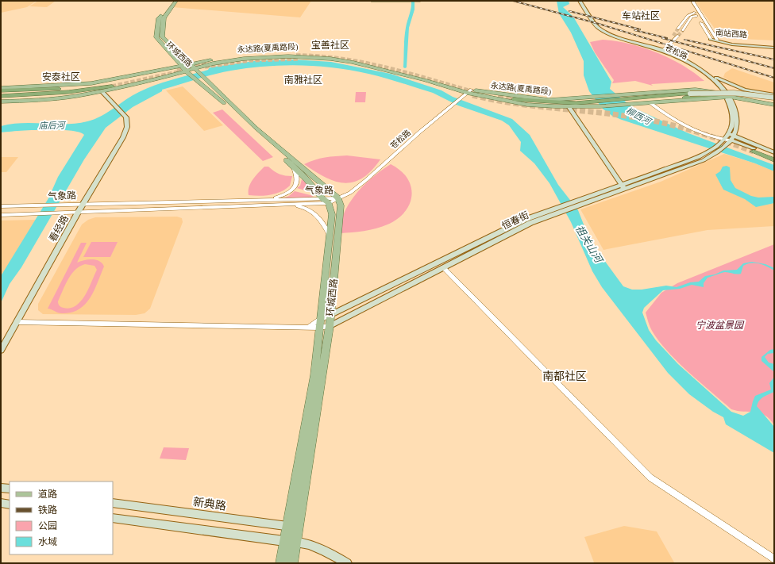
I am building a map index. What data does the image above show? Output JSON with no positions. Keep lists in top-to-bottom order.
{
  "streets": {
    "main road": [
      "南站西路",
      "永达路(夏禹路段)",
      "苍松路",
      "环城西路",
      "恒春街",
      "看经路",
      "新典路"
    ],
    "street": ["气象路"]
  },
  "crossings": [
    ["永达路(夏禹路段)", "苍松路"],
    ["永达路(夏禹路段)", "环城西路"],
    ["永达路(夏禹路段)", "看经路"],
    ["苍松路", "环城西路"],
    ["苍松路", "气象路"],
    ["苍松路", "恒春街"],
    ["环城西路", "气象路"],
    ["环城西路", "恒春街"],
    ["环城西路", "新典路"],
    ["气象路", "看经路"]
  ],
  "districts": [
    "车站社区",
    "宝善社区",
    "安泰社区",
    "南雅社区",
    "南都社区"
  ],
  "water": ["柳西河", "庙后河", "祖关山河"],
  "parks": ["宁波盆景园"],
  "legend": [
    "道路",
    "铁路",
    "公园",
    "水域"
  ]
}
